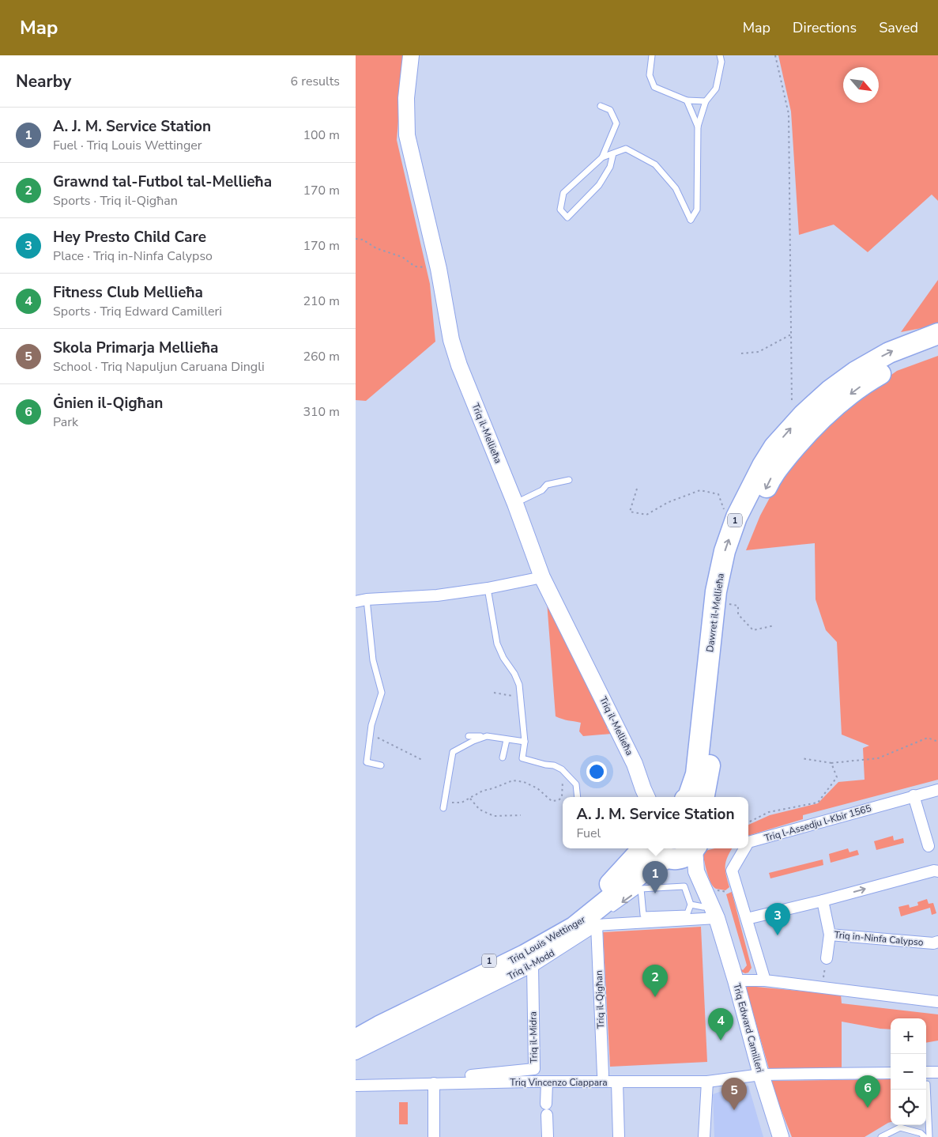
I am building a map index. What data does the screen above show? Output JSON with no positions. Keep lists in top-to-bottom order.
{
  "streets": {
    "highway": ["1", "Dawret il-Mellieħa", "Triq Louis Wettinger"],
    "main road": ["Triq il-Mellieħa", "Triq Edward Camilleri"],
    "street": [
      "Triq l-Assedju l-Kbir 1565",
      "Triq in-Ninfa Calypso",
      "Triq il-Modd",
      "Triq il-Qigħan",
      "Triq il-Midra",
      "Triq Vincenzo Ciappara"
    ]
  },
  "crossings": [
    ["Triq Louis Wettinger", "Triq il-Modd"],
    ["Triq Louis Wettinger", "Triq il-Qigħan"],
    ["Triq il-Modd", "Triq il-Qigħan"],
    ["Triq il-Modd", "Triq Edward Camilleri"],
    ["Triq il-Modd", "Triq il-Midra"],
    ["Triq Edward Camilleri", "Triq Vincenzo Ciappara"]
  ],
  "north": "bottom right",
  "page": {
    "header": "Map",
    "nav": ["Map", "Directions", "Saved"],
    "heading": ["Nearby", "6 results"],
    "list": [
      {
        "mark": "1",
        "name": "A. J. M. Service Station",
        "note": "Fuel · Triq Louis Wettinger",
        "value": "100 m"
      },
      {
        "mark": "2",
        "name": "Grawnd tal-Futbol tal-Mellieħa",
        "note": "Sports · Triq il-Qigħan",
        "value": "170 m"
      },
      {
        "mark": "3",
        "name": "Hey Presto Child Care",
        "note": "Place · Triq in-Ninfa Calypso",
        "value": "170 m"
      },
      {
        "mark": "4",
        "name": "Fitness Club Mellieħa",
        "note": "Sports · Triq Edward Camilleri",
        "value": "210 m"
      },
      {
        "mark": "5",
        "name": "Skola Primarja Mellieħa",
        "note": "School · Triq Napuljun Caruana Dingli",
        "value": "260 m"
      },
      {
        "mark": "6",
        "name": "Ġnien il-Qigħan",
        "note": "Park",
        "value": "310 m"
      }
    ],
    "popup": ["A. J. M. Service Station", "Fuel"],
    "pins": [
      "1",
      "3",
      "2",
      "4",
      "6",
      "5"
    ],
    "map_buttons": ["+", "−"]
  }
}
